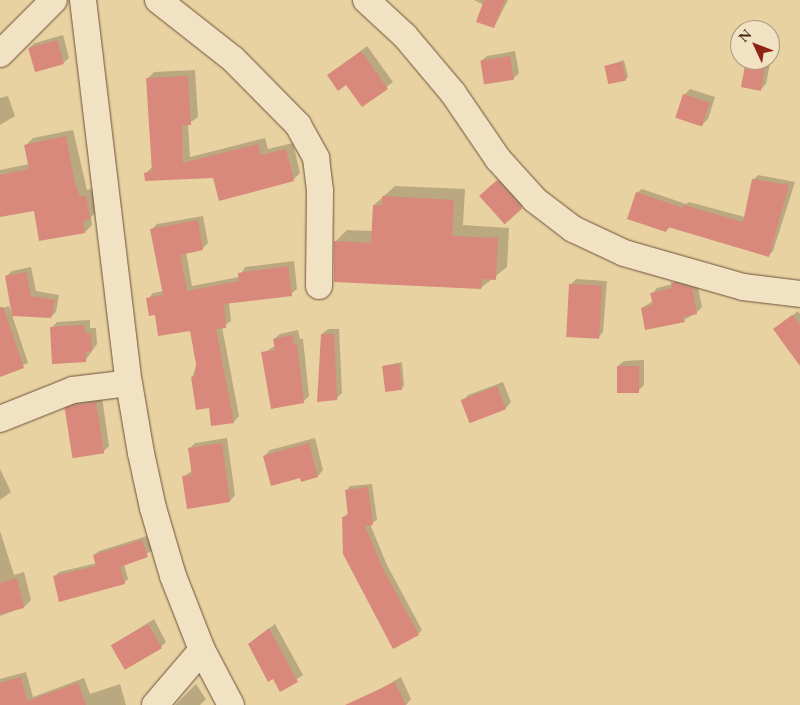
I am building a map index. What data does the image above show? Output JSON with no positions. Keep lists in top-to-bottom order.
{
  "north": "top left"
}
